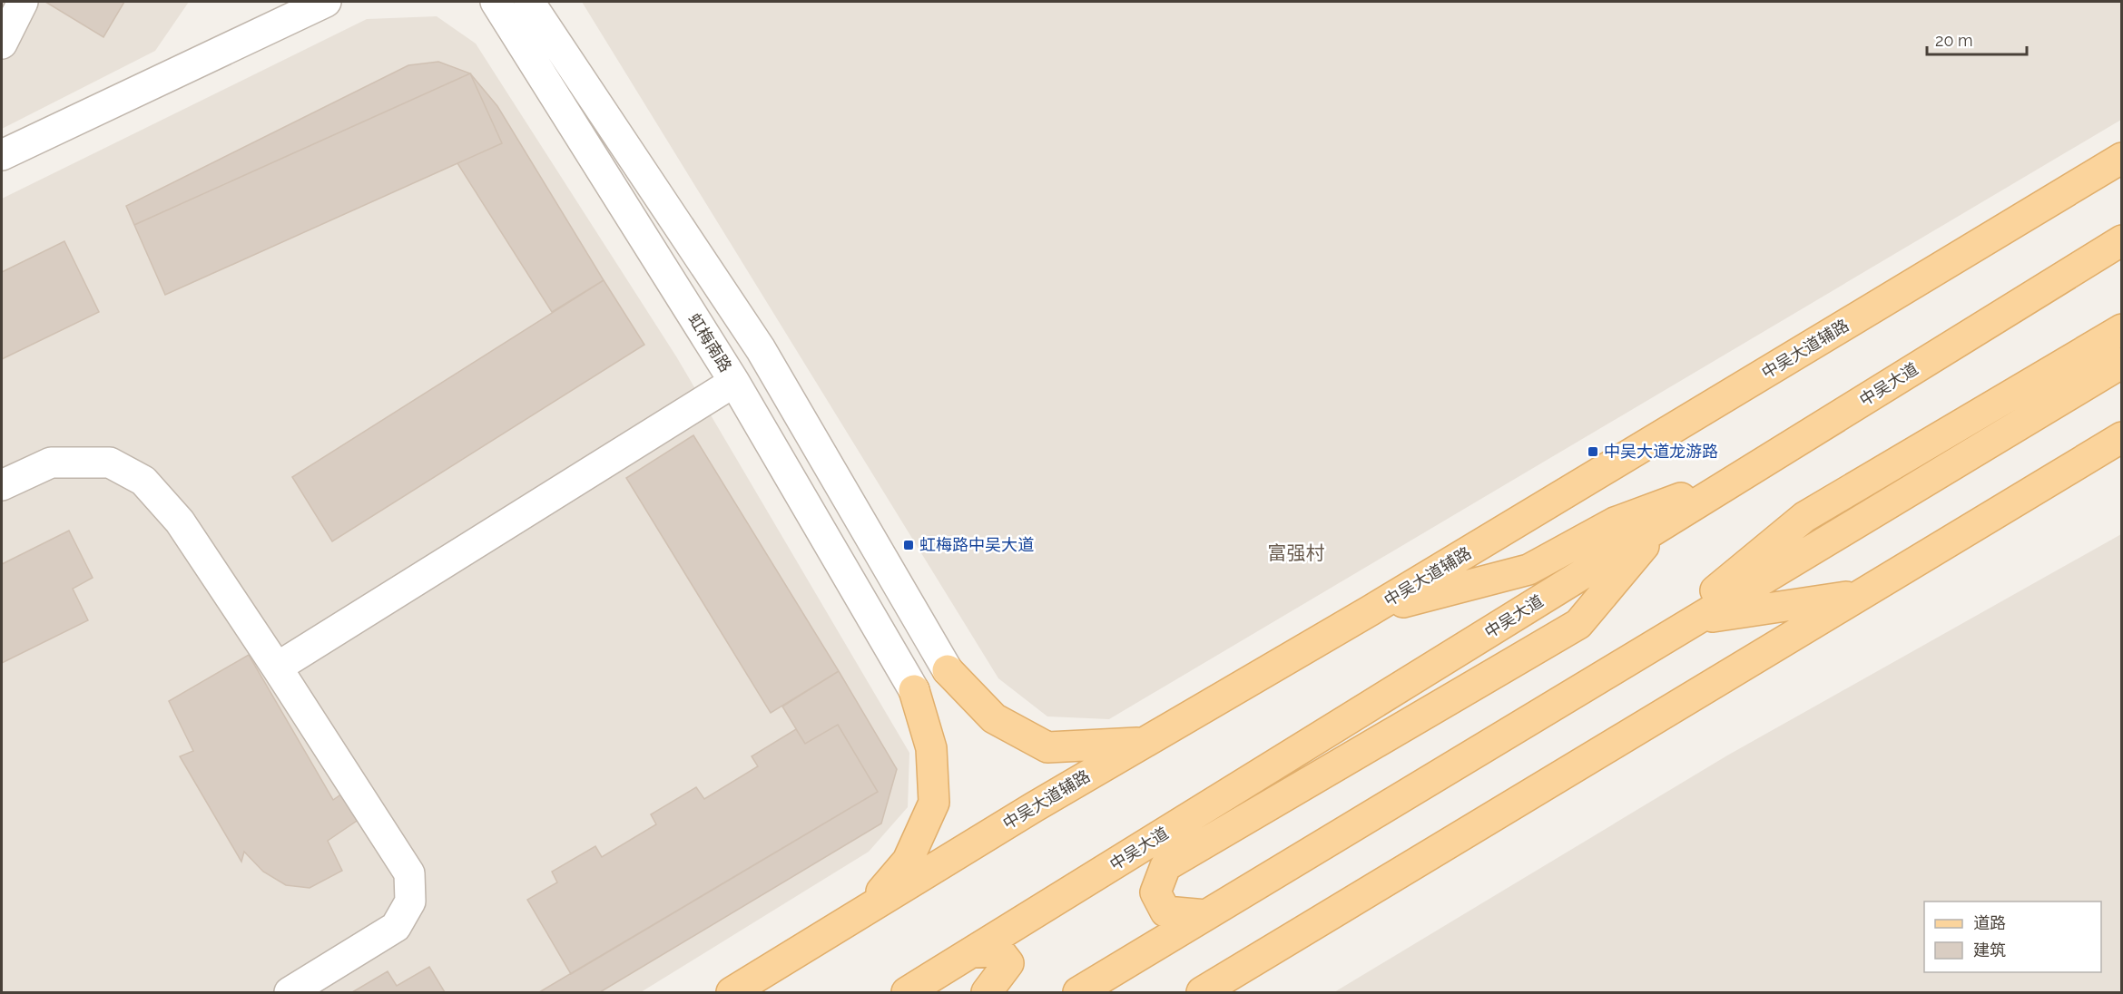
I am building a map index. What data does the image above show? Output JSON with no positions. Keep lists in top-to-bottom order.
{
  "streets": {
    "main road": ["中吴大道辅路", "中吴大道"],
    "street": ["虹梅南路"]
  },
  "districts": ["富强村"],
  "places": {
    "transit": ["中吴大道龙游路", "虹梅路中吴大道"]
  },
  "legend": ["道路", "建筑"],
  "scale_bar": "20 m"
}
